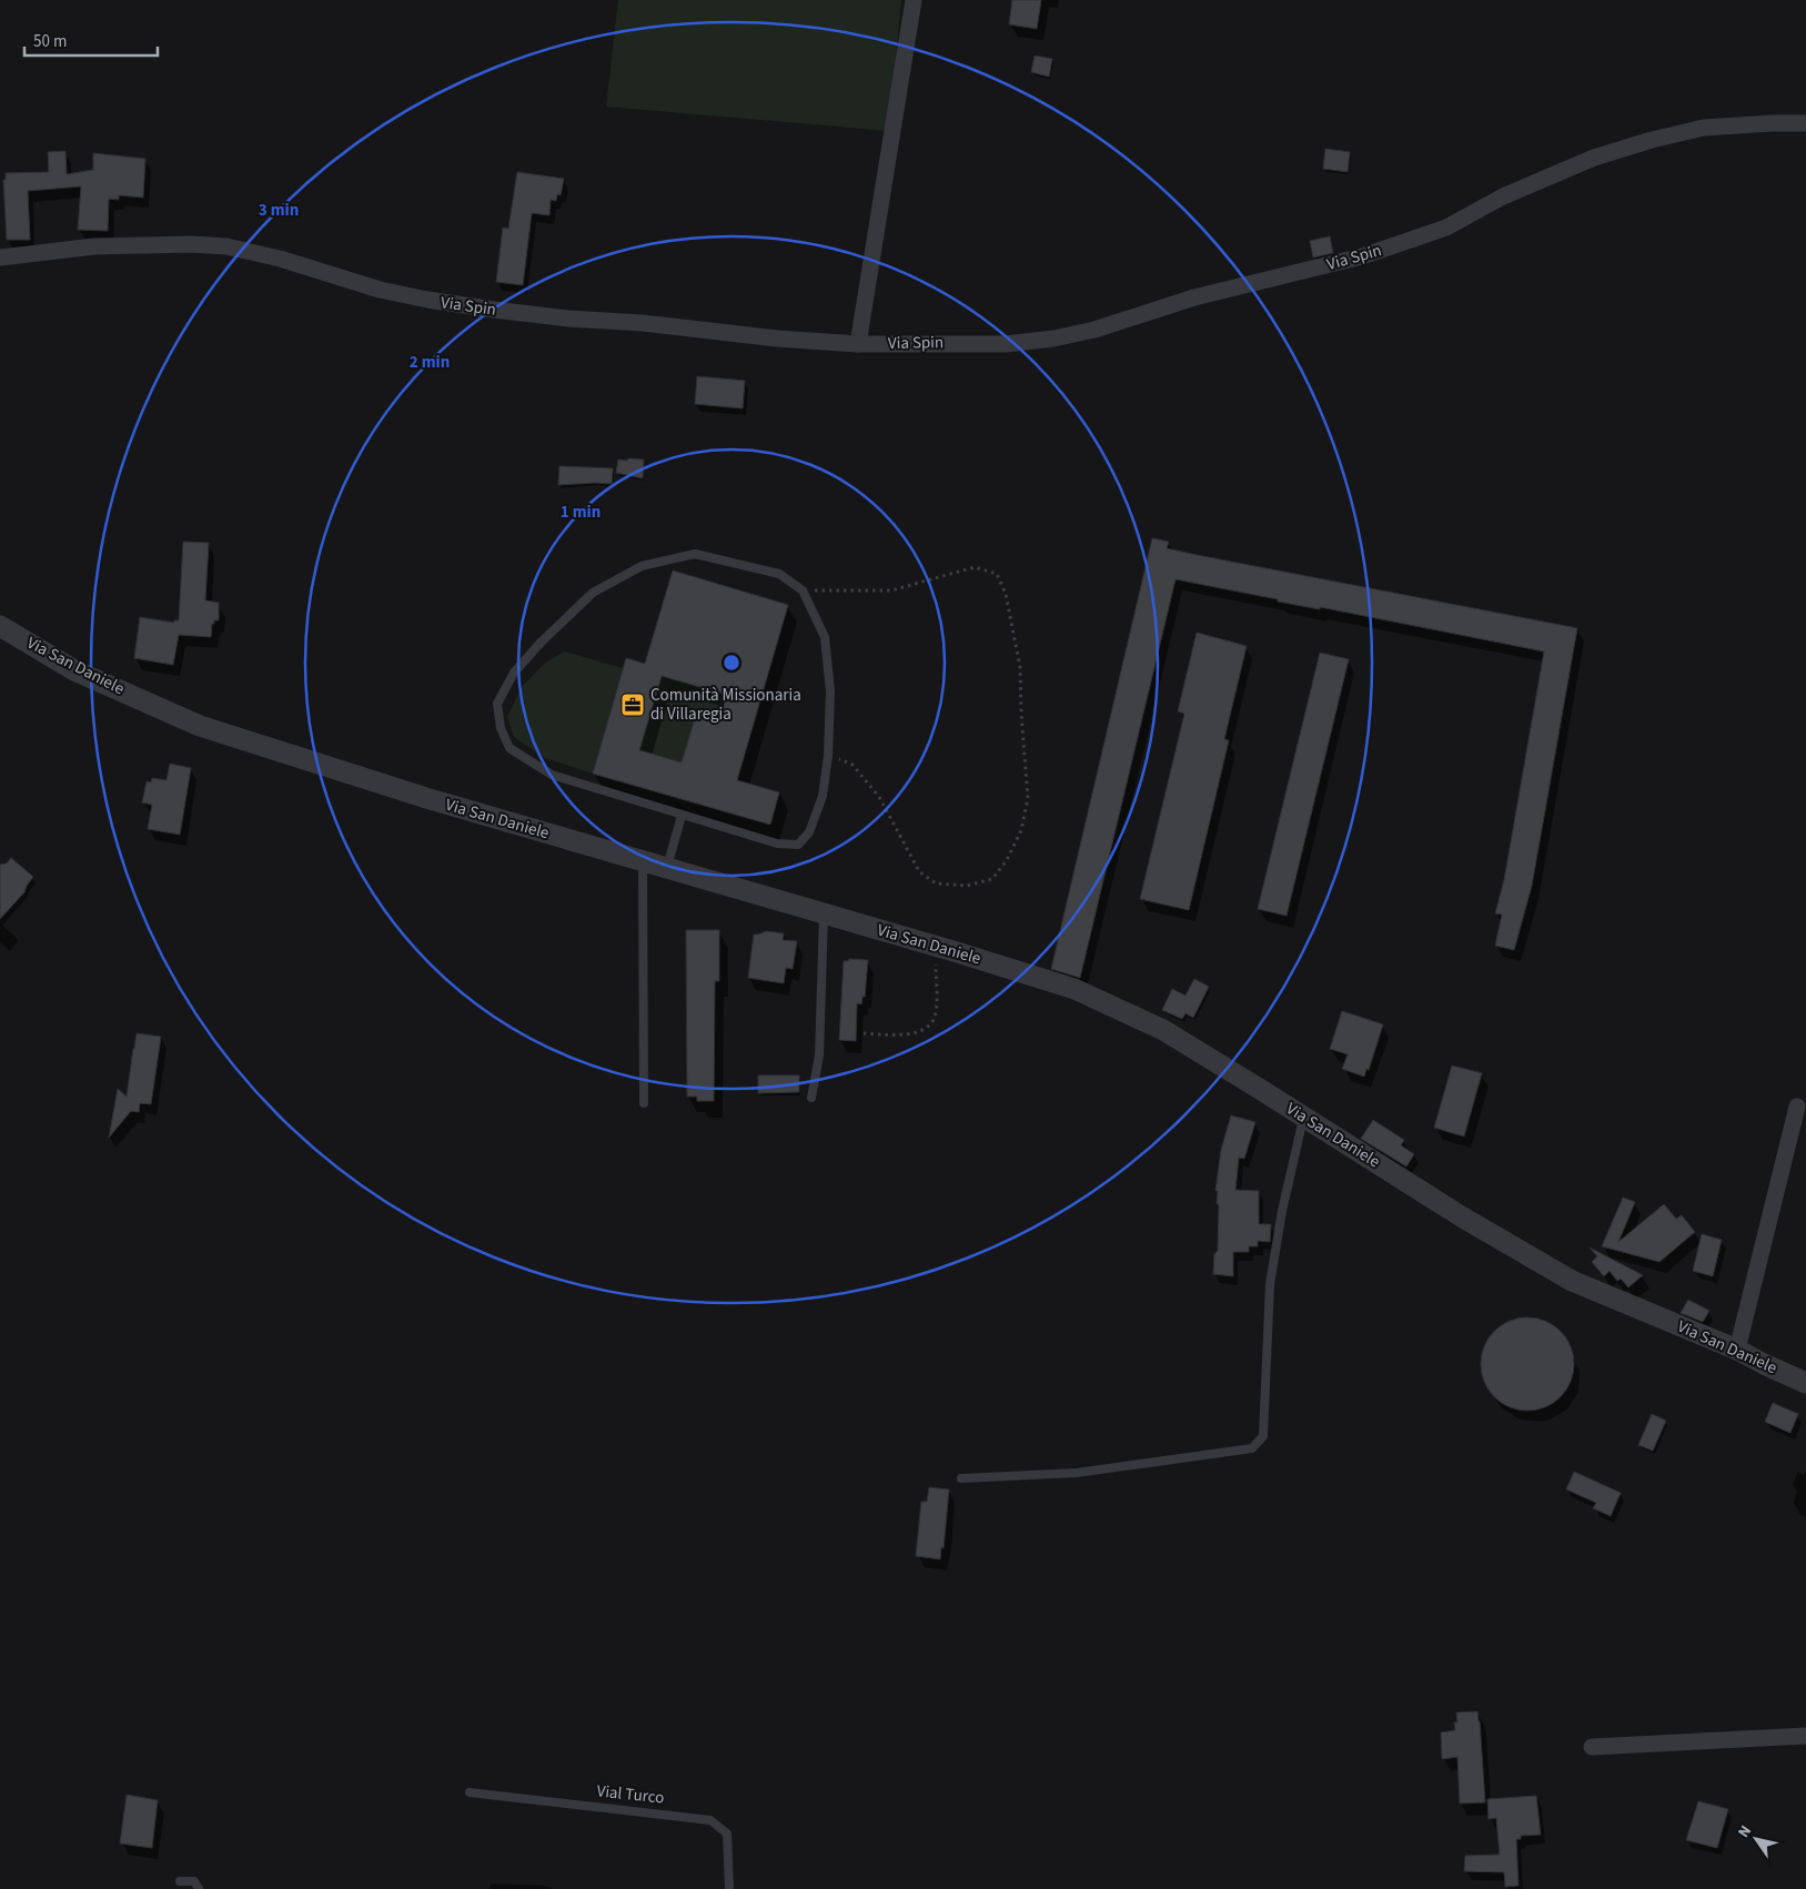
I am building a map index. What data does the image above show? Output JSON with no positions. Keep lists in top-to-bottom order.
{
  "streets": {
    "street": ["Via Spin", "Via San Daniele"],
    "lane": ["Vial Turco"]
  },
  "places": {
    "office": ["Comunità Missionaria di Villaregia"]
  },
  "scale_bar": "50 m",
  "north": "top left",
  "rings": ["3 min", "2 min", "1 min"]
}
